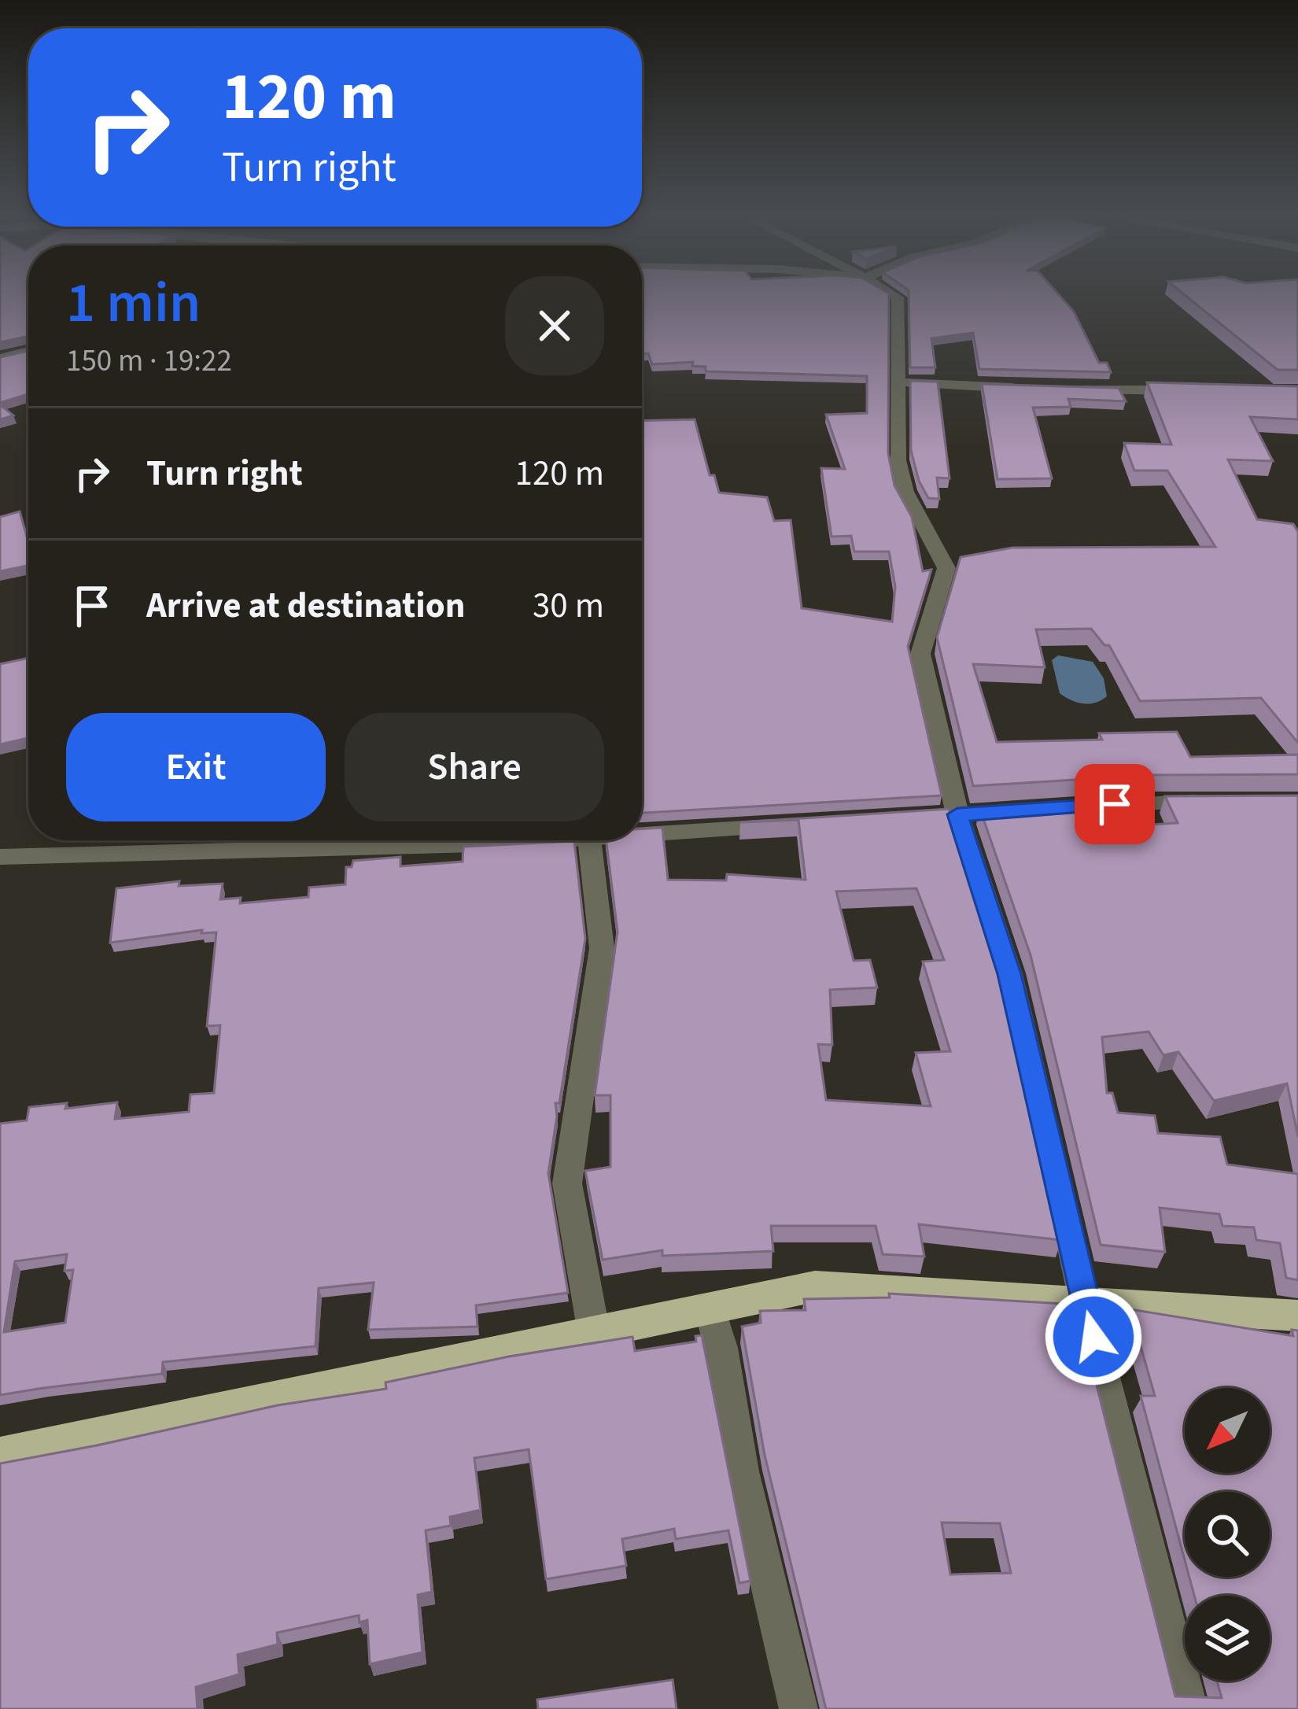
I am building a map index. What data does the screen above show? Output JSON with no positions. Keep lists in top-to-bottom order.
{
  "north": "bottom left",
  "page": {
    "turn": ["120 m", "Turn right"],
    "heading": ["1 min", "150 m · 19:22"],
    "list": [
      {
        "name": "Turn right",
        "value": "120 m"
      },
      {
        "name": "Arrive at destination",
        "value": "30 m"
      }
    ],
    "buttons": ["Exit", "Share"]
  }
}
